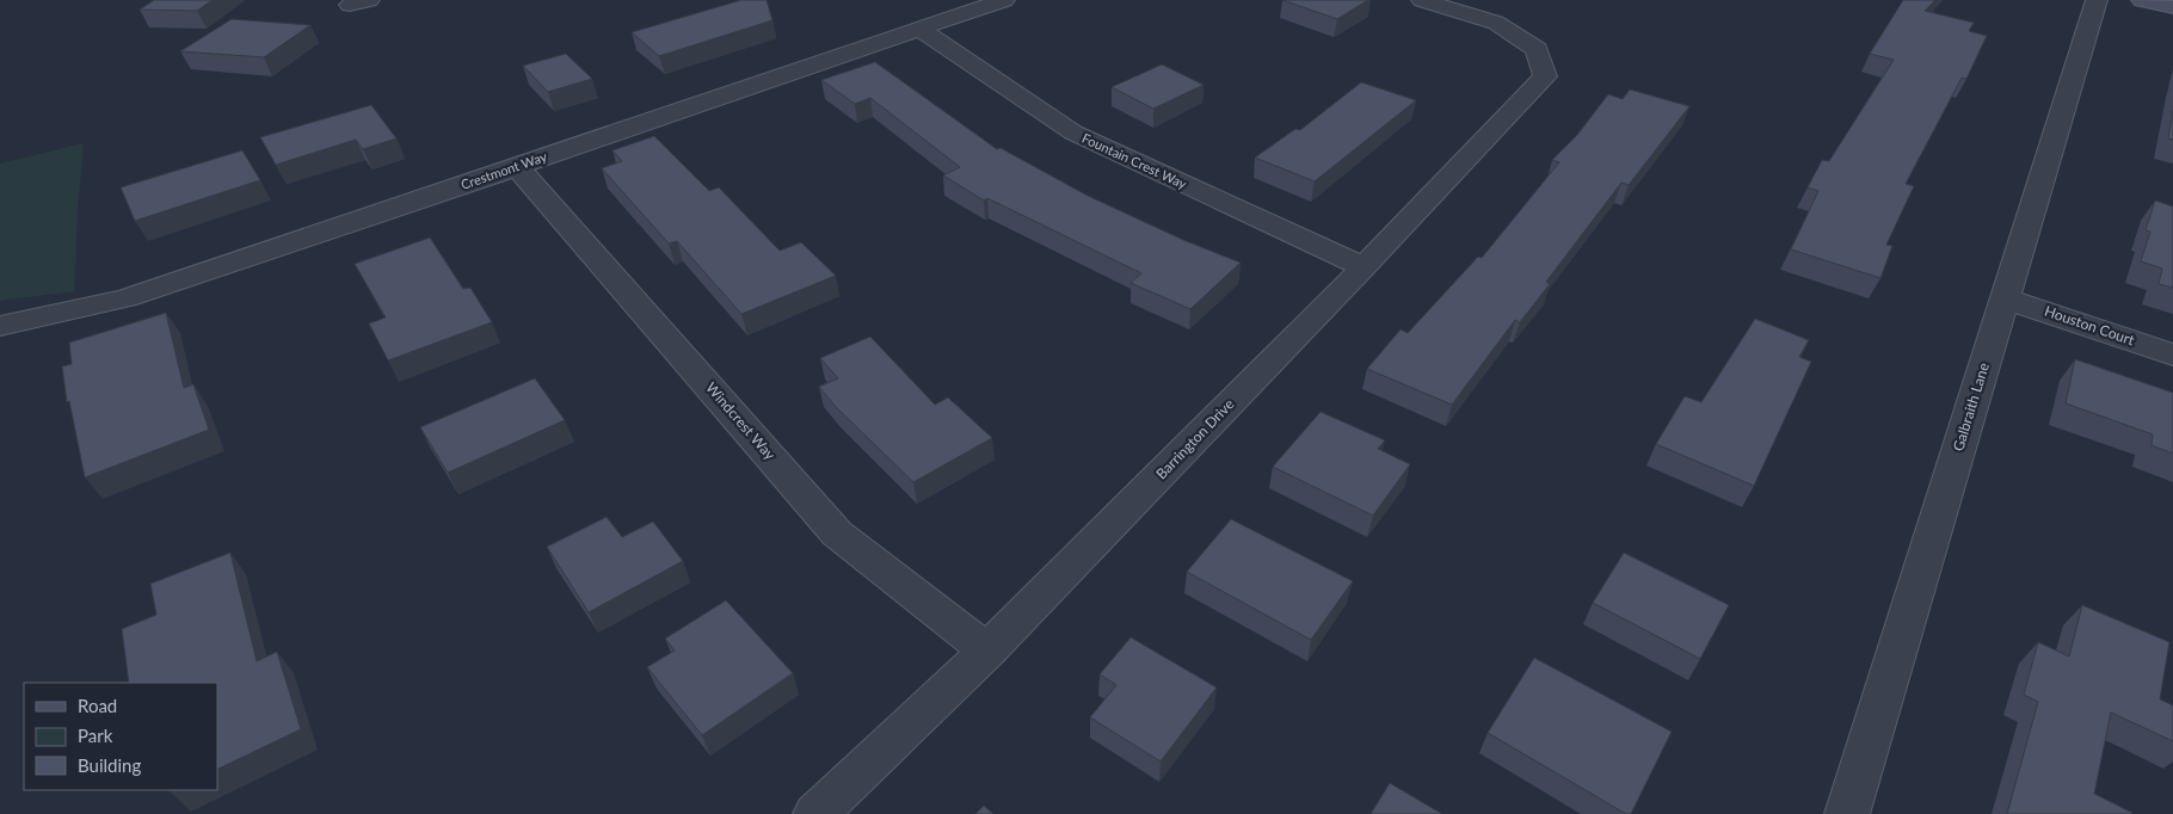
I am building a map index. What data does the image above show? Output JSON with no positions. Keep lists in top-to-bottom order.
{
  "streets": {
    "street": [
      "Fountain Crest Way",
      "Crestmont Way",
      "Houston Court",
      "Galbraith Lane",
      "Windcrest Way",
      "Barrington Drive"
    ]
  },
  "crossings": [
    ["Fountain Crest Way", "Crestmont Way"],
    ["Fountain Crest Way", "Barrington Drive"],
    ["Crestmont Way", "Windcrest Way"],
    ["Houston Court", "Galbraith Lane"],
    ["Windcrest Way", "Barrington Drive"]
  ],
  "legend": ["Road", "Park", "Building"]
}
